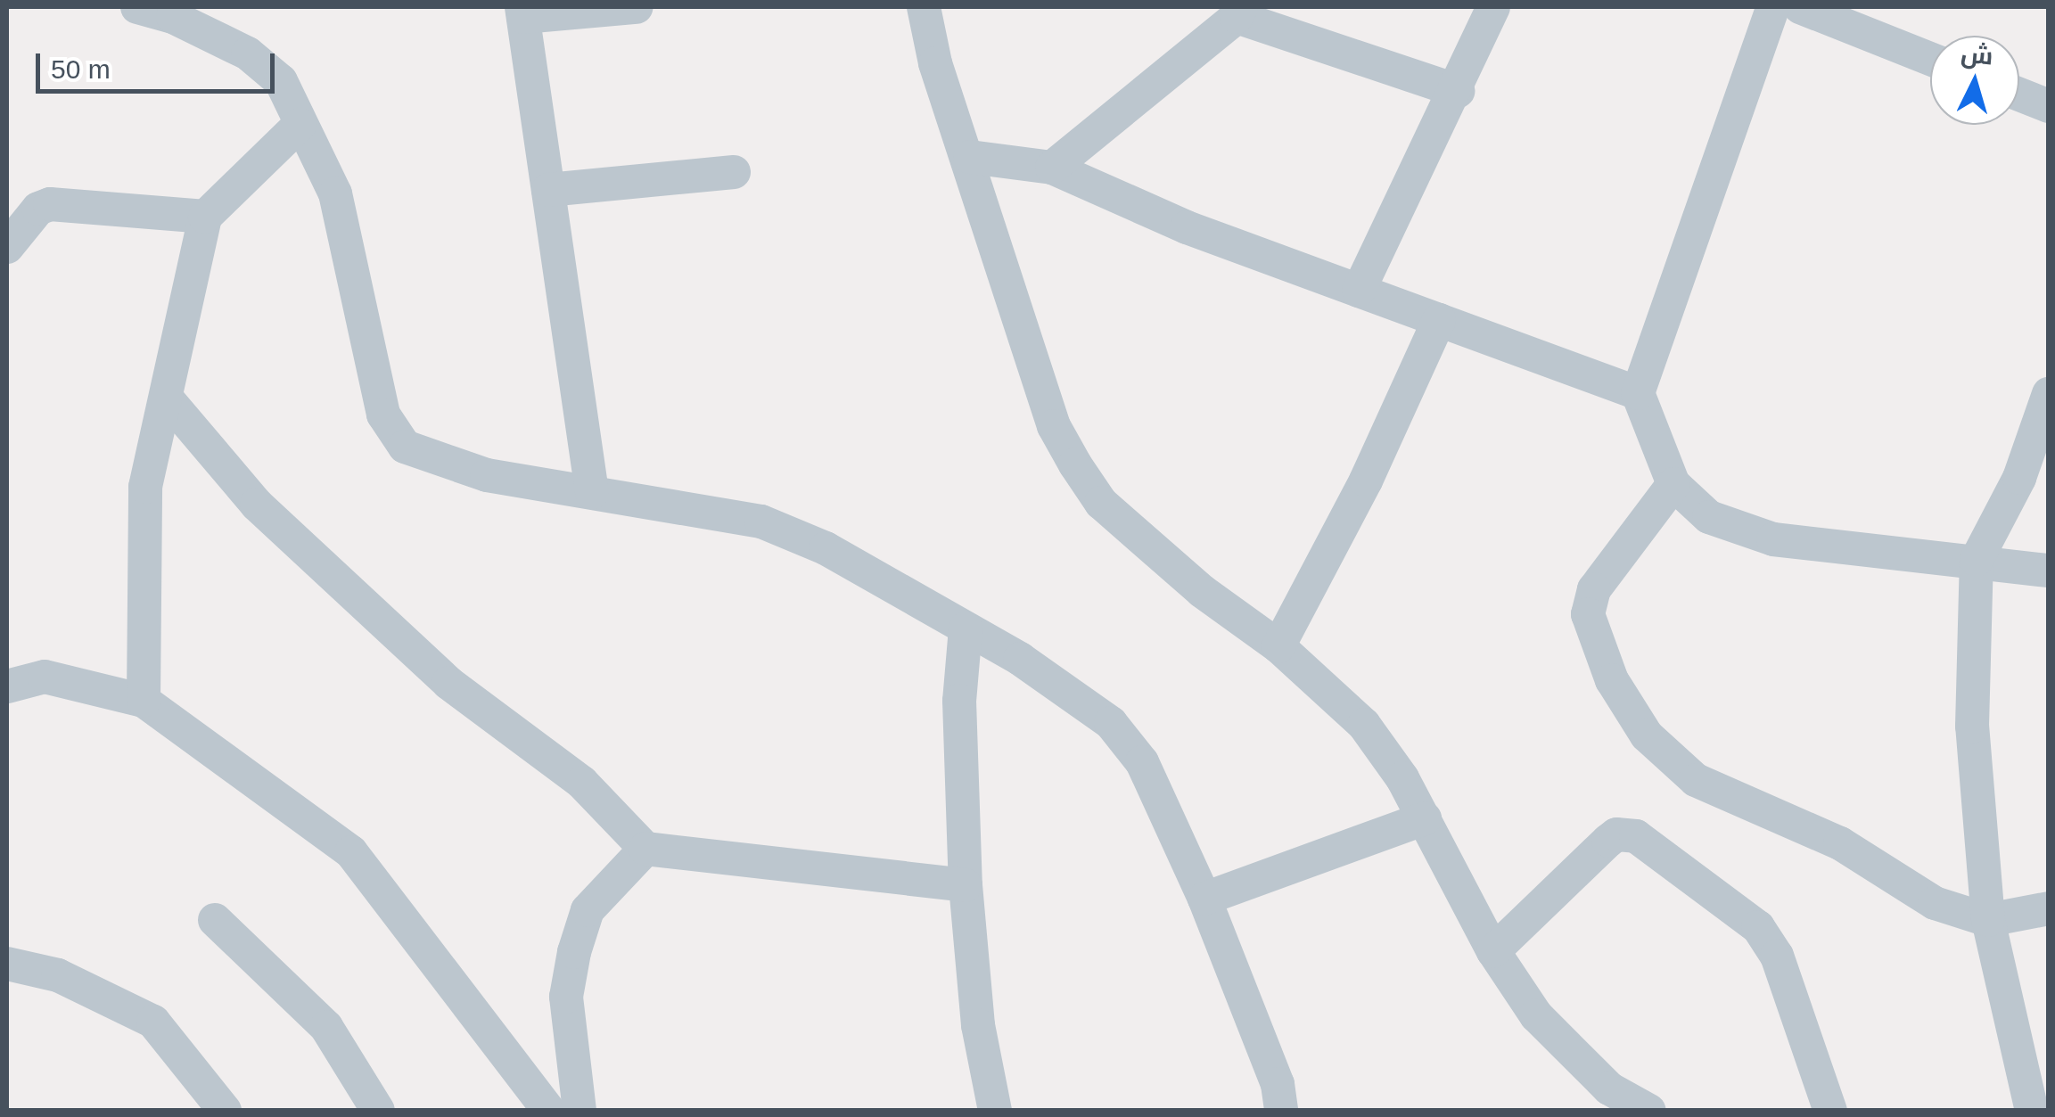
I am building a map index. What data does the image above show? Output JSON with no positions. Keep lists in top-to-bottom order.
{
  "scale_bar": "50 m",
  "north": "top"
}
